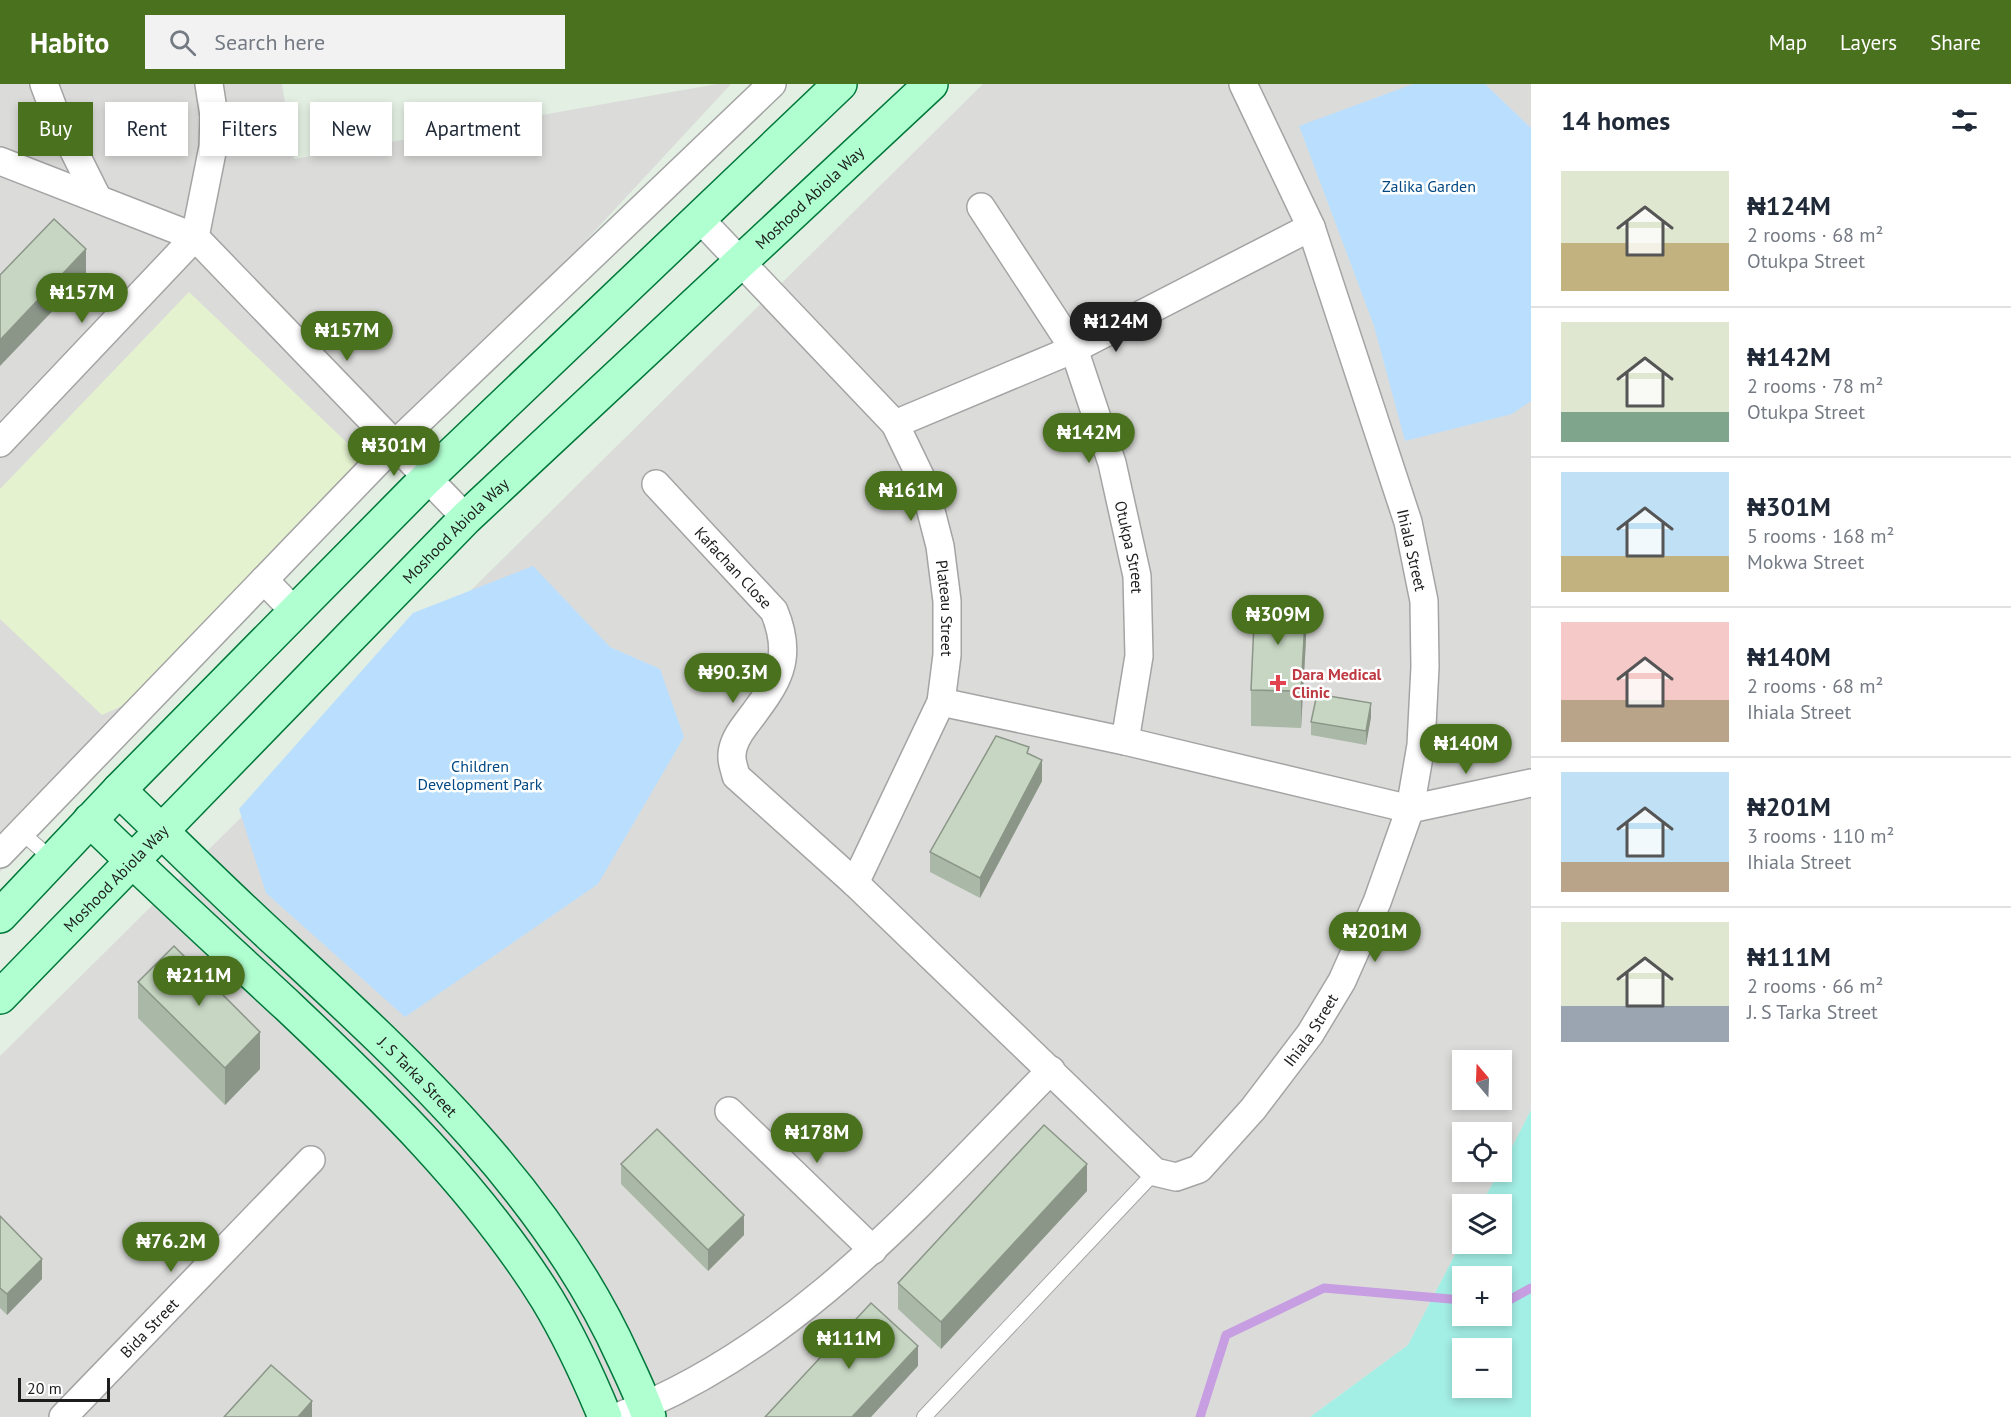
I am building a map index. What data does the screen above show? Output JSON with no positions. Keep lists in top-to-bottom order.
{
  "streets": {
    "main road": ["Moshood Abiola Way", "J. S Tarka Street"],
    "street": [
      "Otukpa Street",
      "Ihiala Street",
      "Kafachan Close",
      "Plateau Street",
      "Bida Street"
    ]
  },
  "crossings": [
    ["Moshood Abiola Way", "Plateau Street"],
    ["Moshood Abiola Way", "J. S Tarka Street"],
    ["Kafachan Close", "Plateau Street"]
  ],
  "parks": ["Zalika Garden", "Children Development Park"],
  "places": {
    "health": ["Dara Medical Clinic"]
  },
  "scale_bar": "20 m",
  "north": "top",
  "page": {
    "header": "Habito",
    "search": "Search here",
    "nav": ["Map", "Layers", "Share"],
    "heading": "14 homes",
    "chip": [
      "Buy",
      "Rent",
      "Filters",
      "New",
      "Apartment"
    ],
    "list": [
      {
        "name": "₦124M",
        "note": "2 rooms · 68 m² · Otukpa Street"
      },
      {
        "name": "₦142M",
        "note": "2 rooms · 78 m² · Otukpa Street"
      },
      {
        "name": "₦301M",
        "note": "5 rooms · 168 m² · Mokwa Street"
      },
      {
        "name": "₦140M",
        "note": "2 rooms · 68 m² · Ihiala Street"
      },
      {
        "name": "₦201M",
        "note": "3 rooms · 110 m² · Ihiala Street"
      },
      {
        "name": "₦111M",
        "note": "2 rooms · 66 m² · J. S Tarka Street"
      }
    ],
    "price": [
      "₦157M",
      "₦124M",
      "₦157M",
      "₦142M",
      "₦301M",
      "₦161M",
      "₦309M",
      "₦90.3M",
      "₦140M",
      "₦201M",
      "₦211M",
      "₦178M",
      "₦76.2M",
      "₦111M"
    ],
    "map_buttons": ["+", "−"],
    "scale": "20 m"
  }
}
